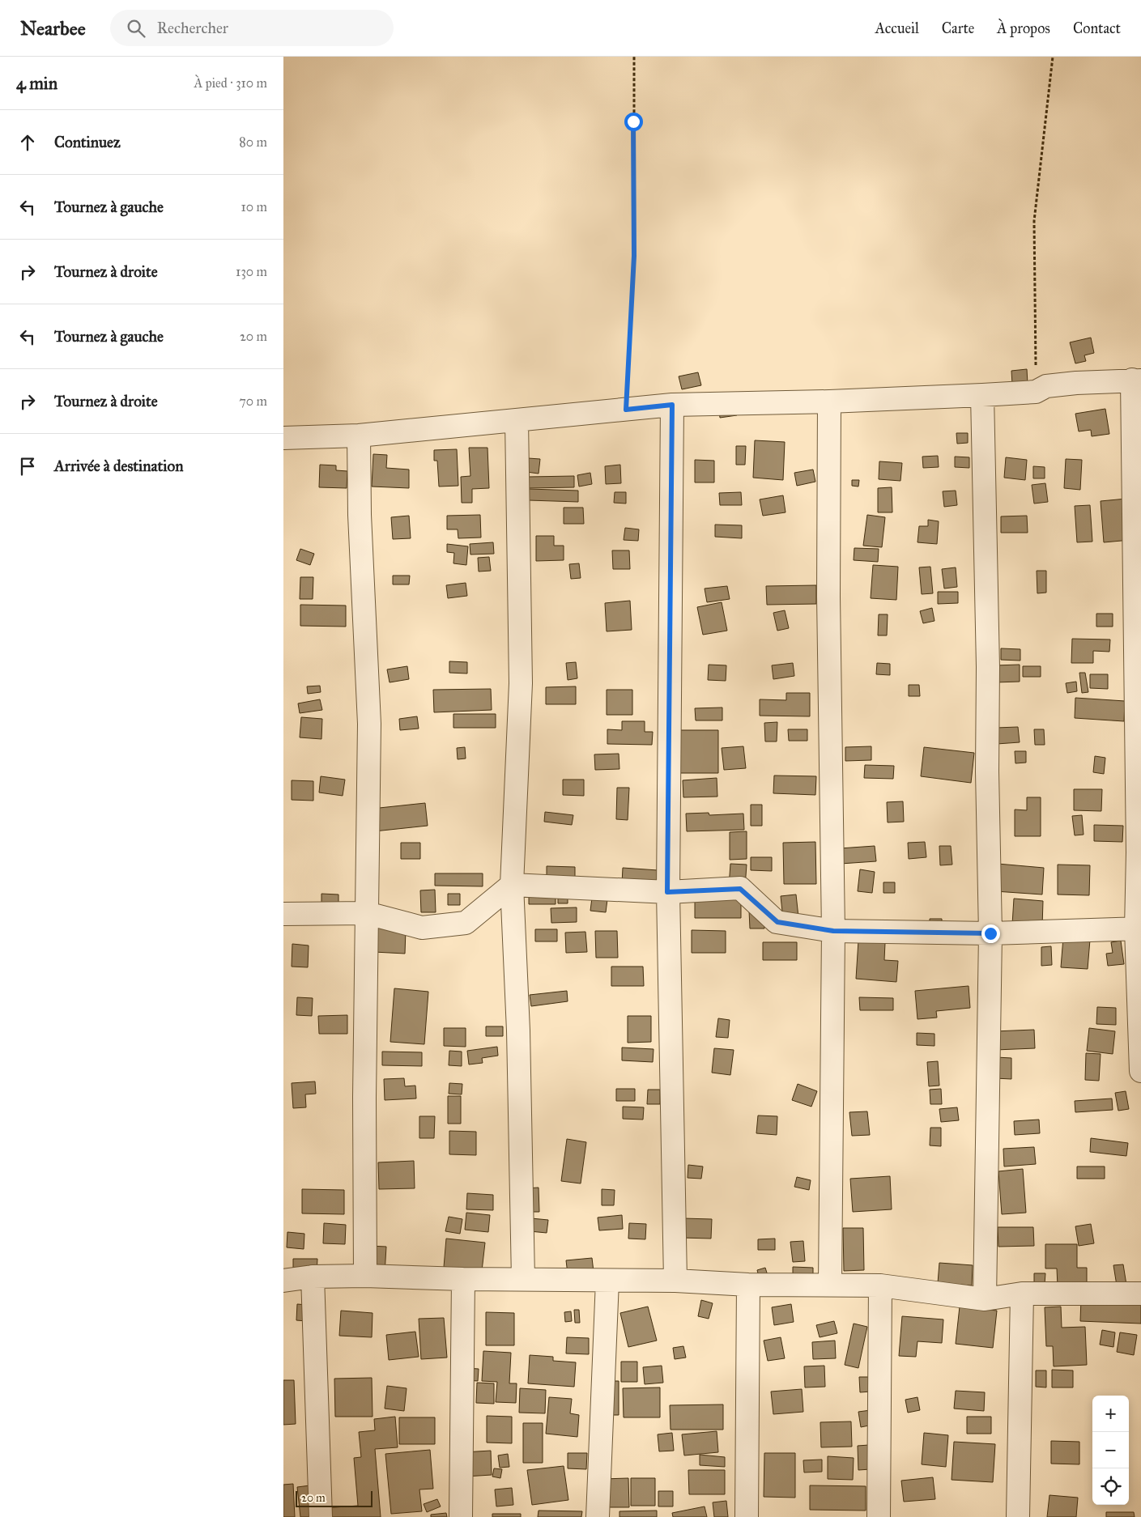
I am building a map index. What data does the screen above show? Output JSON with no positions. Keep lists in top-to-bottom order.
{
  "scale_bar": "20 m",
  "page": {
    "header": "Nearbee",
    "search": "Rechercher",
    "nav": [
      "Accueil",
      "Carte",
      "À propos",
      "Contact"
    ],
    "heading": ["4 min", "À pied · 310 m"],
    "list": [
      ["Continuez", "80 m"],
      ["Tournez à gauche", "10 m"],
      ["Tournez à droite", "130 m"],
      ["Tournez à gauche", "20 m"],
      ["Tournez à droite", "70 m"],
      "Arrivée à destination"
    ],
    "map_buttons": ["+", "−"],
    "scale": "20 m"
  }
}
